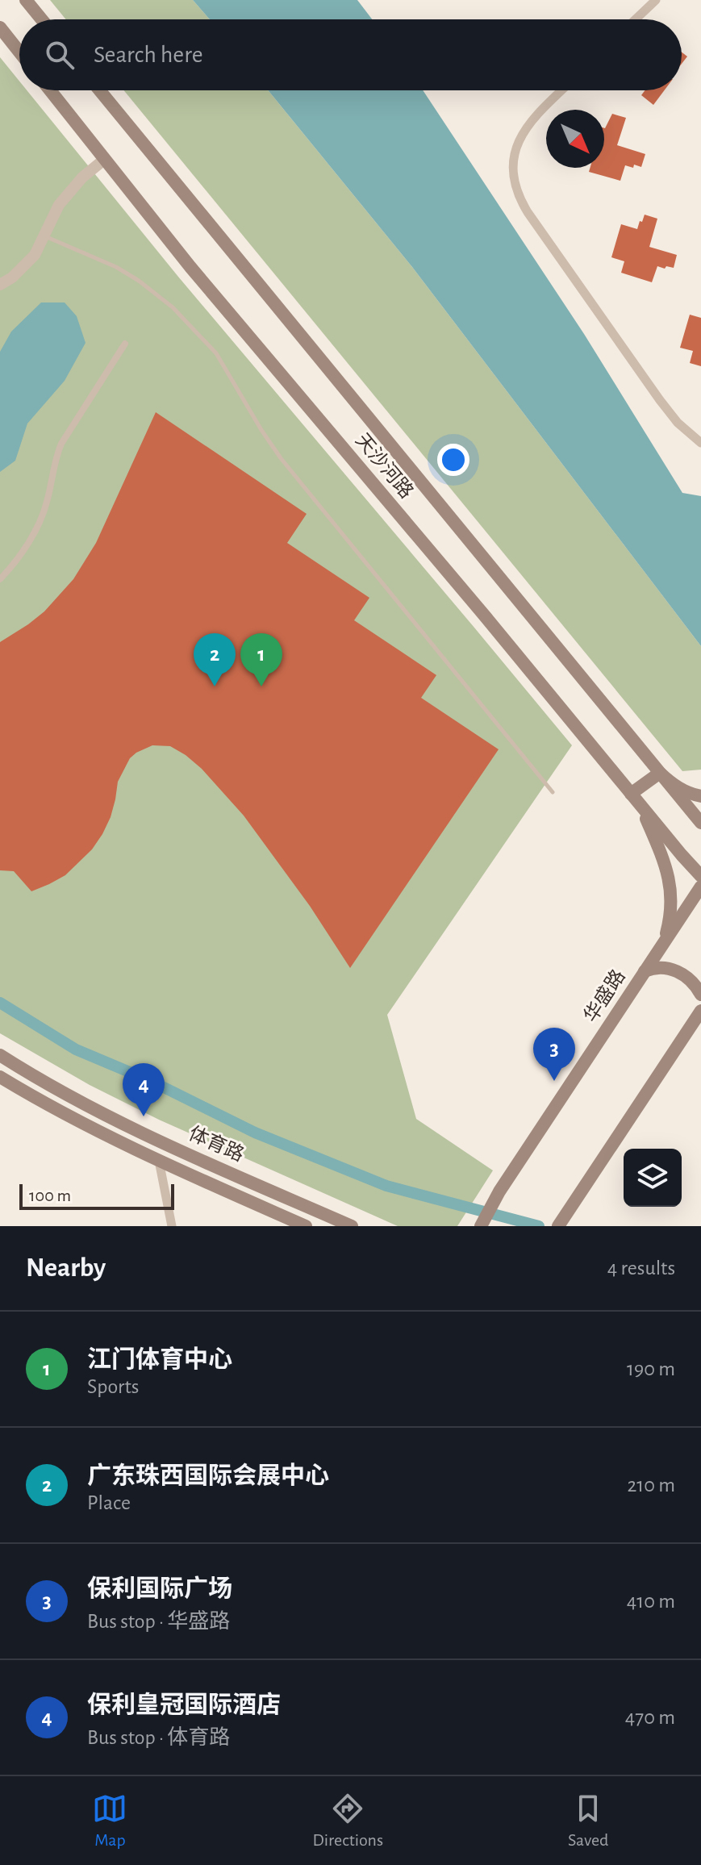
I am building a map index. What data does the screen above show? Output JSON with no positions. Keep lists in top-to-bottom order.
{
  "streets": {
    "main road": ["天沙河路", "华盛路", "体育路"]
  },
  "scale_bar": "100 m",
  "north": "bottom right",
  "page": {
    "search": "Search here",
    "pins": [
      "1",
      "2",
      "3",
      "4"
    ],
    "scale": "100 m",
    "heading": ["Nearby", "4 results"],
    "list": [
      {
        "mark": "1",
        "name": "江门体育中心",
        "note": "Sports",
        "value": "190 m"
      },
      {
        "mark": "2",
        "name": "广东珠西国际会展中心",
        "note": "Place",
        "value": "210 m"
      },
      {
        "mark": "3",
        "name": "保利国际广场",
        "note": "Bus stop · 华盛路",
        "value": "410 m"
      },
      {
        "mark": "4",
        "name": "保利皇冠国际酒店",
        "note": "Bus stop · 体育路",
        "value": "470 m"
      }
    ],
    "nav": ["Map", "Directions", "Saved"]
  }
}
